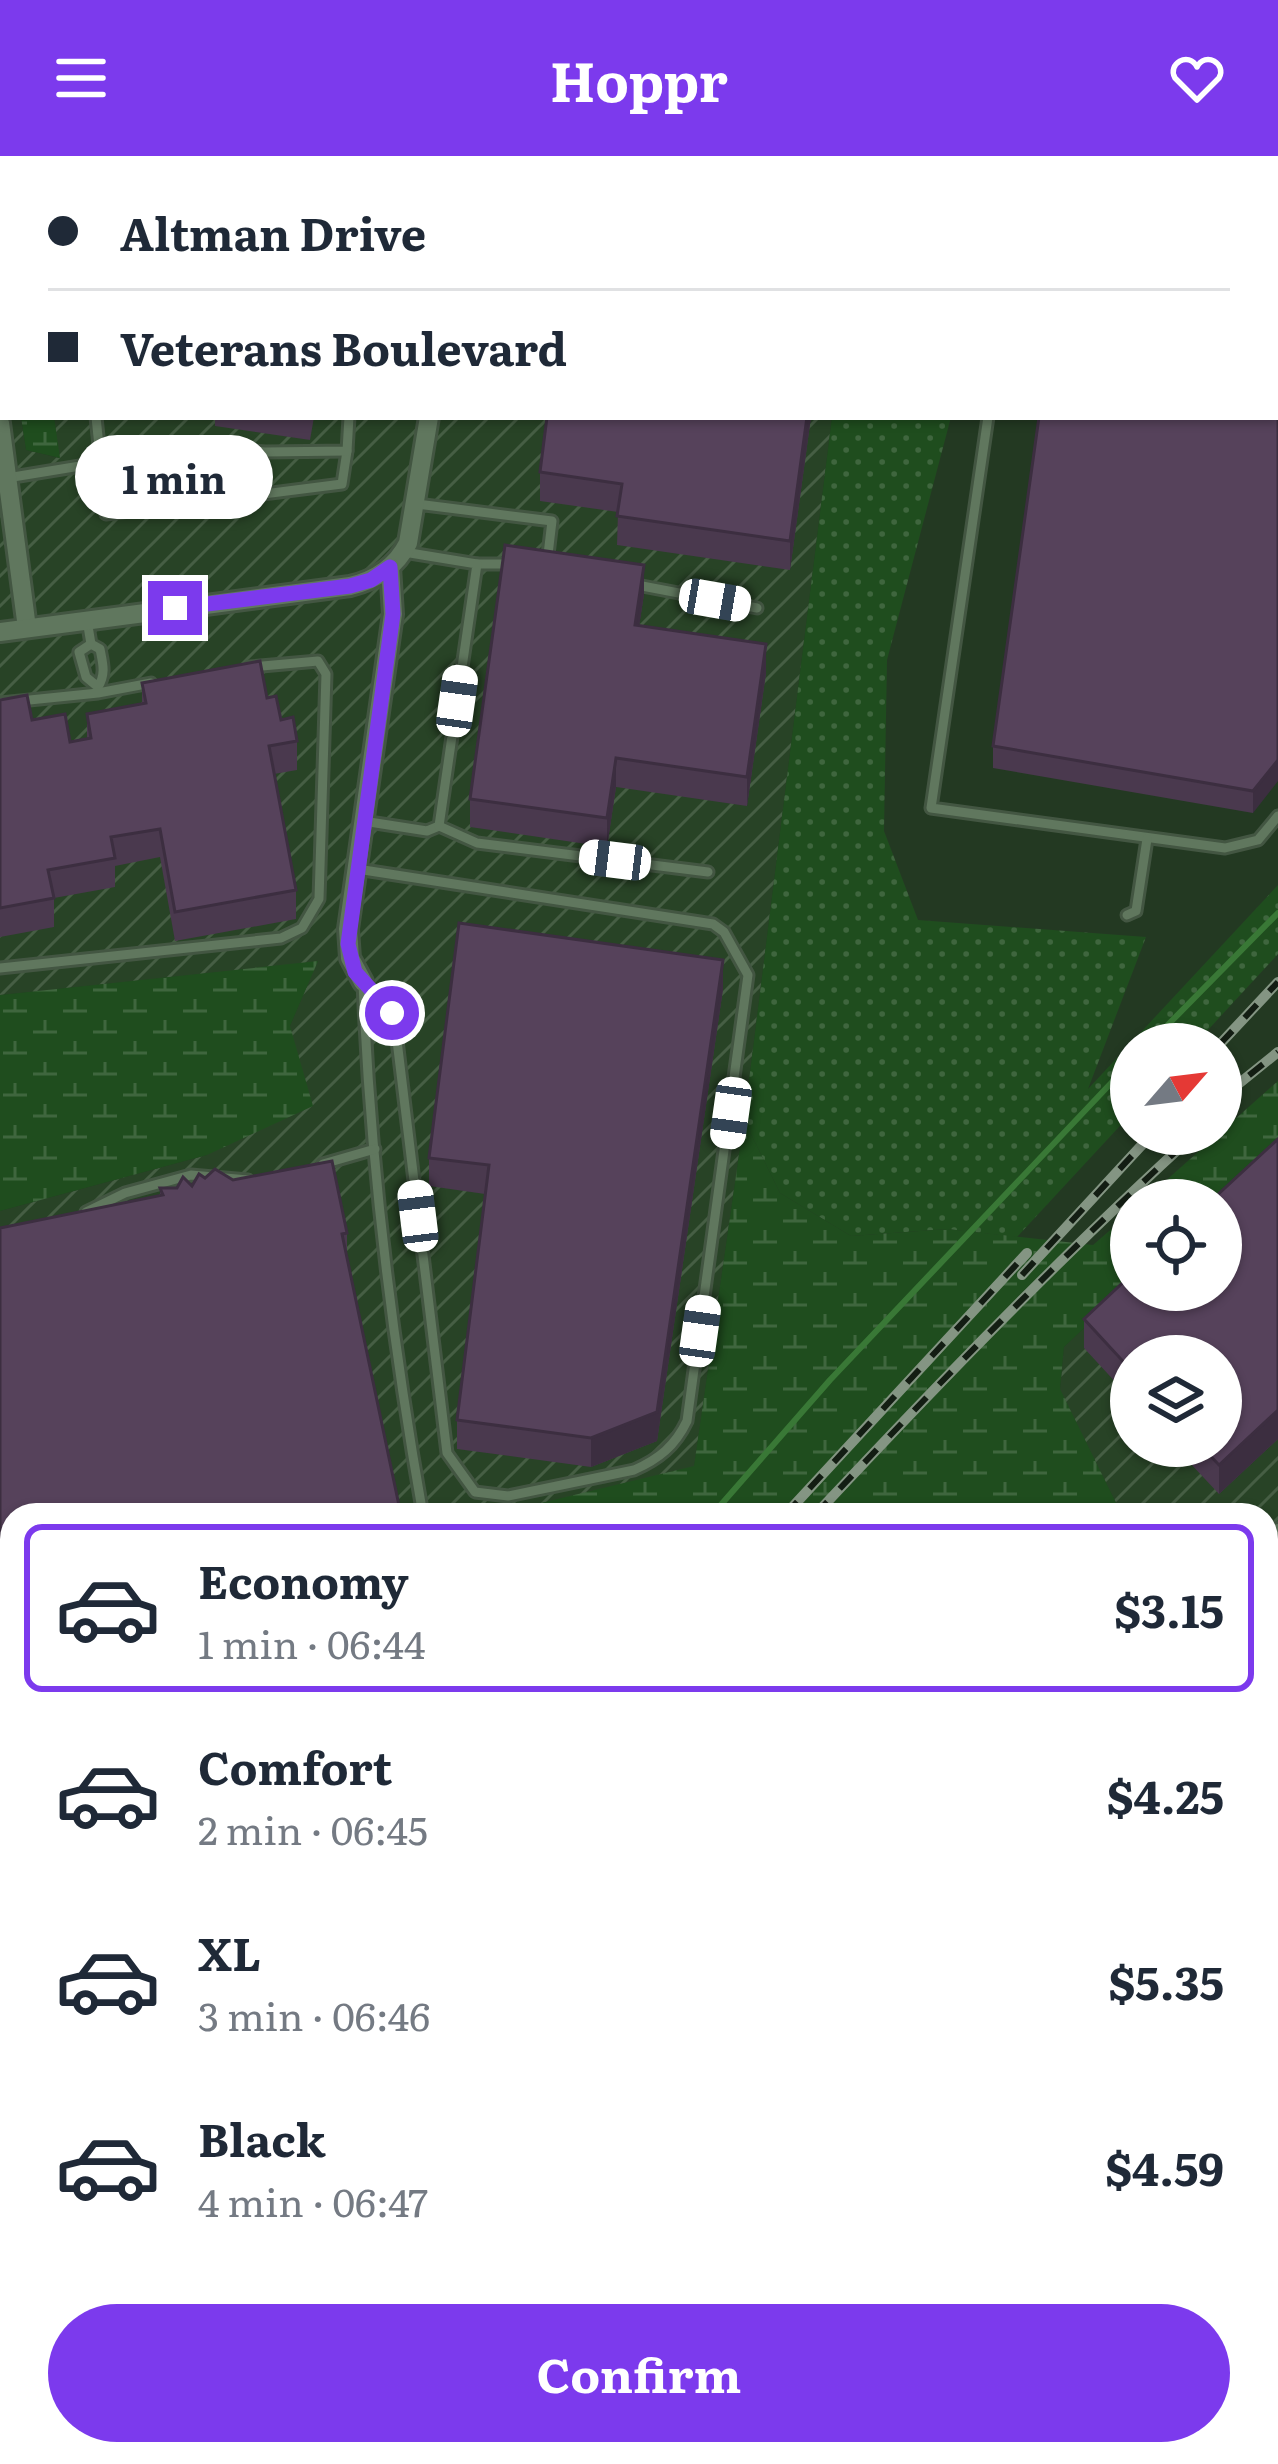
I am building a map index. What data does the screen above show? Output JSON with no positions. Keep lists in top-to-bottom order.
{
  "north": "top right",
  "page": {
    "header": "Hoppr",
    "banner": ["Altman Drive", "Veterans Boulevard"],
    "bubble": "1 min",
    "list": [
      {
        "name": "Economy",
        "note": "1 min · 06:44",
        "value": "$3.15"
      },
      {
        "name": "Comfort",
        "note": "2 min · 06:45",
        "value": "$4.25"
      },
      {
        "name": "XL",
        "note": "3 min · 06:46",
        "value": "$5.35"
      },
      {
        "name": "Black",
        "note": "4 min · 06:47",
        "value": "$4.59"
      }
    ],
    "buttons": "Confirm"
  }
}
